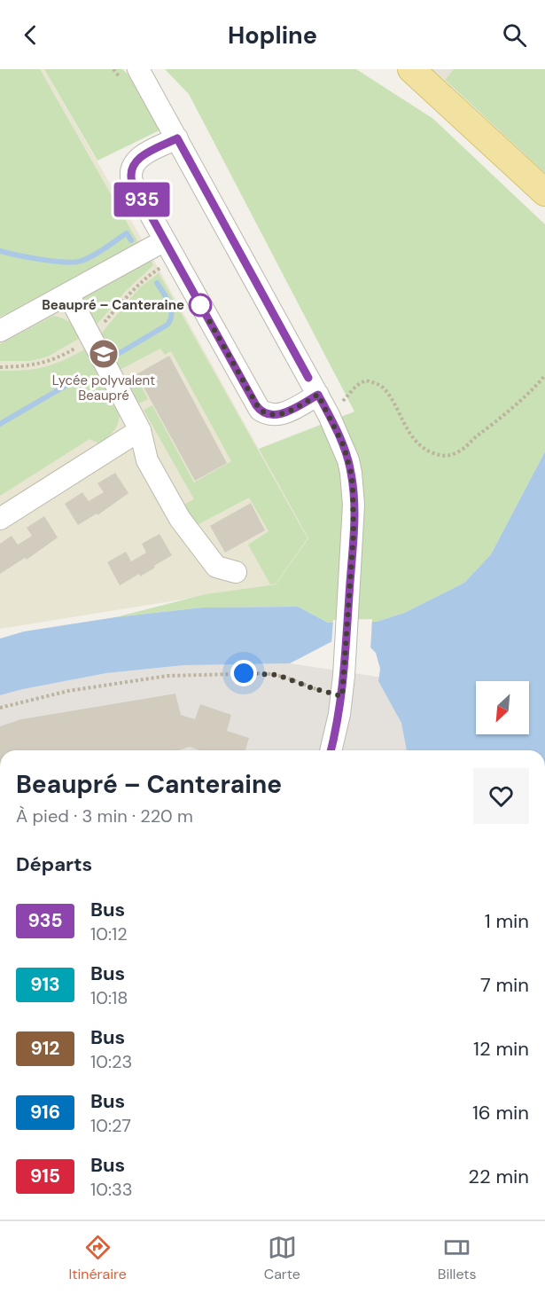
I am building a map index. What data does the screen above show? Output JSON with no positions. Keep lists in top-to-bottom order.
{
  "places": {
    "other": ["Beaupré – Canteraine"],
    "school or university": ["Lycée polyvalent Beaupré"]
  },
  "lines": ["bus line 935"],
  "north": "bottom left",
  "page": {
    "header": "Hopline",
    "on_map": "935",
    "heading": [
      ["Beaupré – Canteraine", "À pied · 3 min · 220 m"],
      "Départs"
    ],
    "list": [
      {
        "mark": "935",
        "name": "Bus",
        "note": "10:12",
        "value": "1 min"
      },
      {
        "mark": "913",
        "name": "Bus",
        "note": "10:18",
        "value": "7 min"
      },
      {
        "mark": "912",
        "name": "Bus",
        "note": "10:23",
        "value": "12 min"
      },
      {
        "mark": "916",
        "name": "Bus",
        "note": "10:27",
        "value": "16 min"
      },
      {
        "mark": "915",
        "name": "Bus",
        "note": "10:33",
        "value": "22 min"
      }
    ],
    "tabs": ["Itinéraire", "Carte", "Billets"]
  }
}
